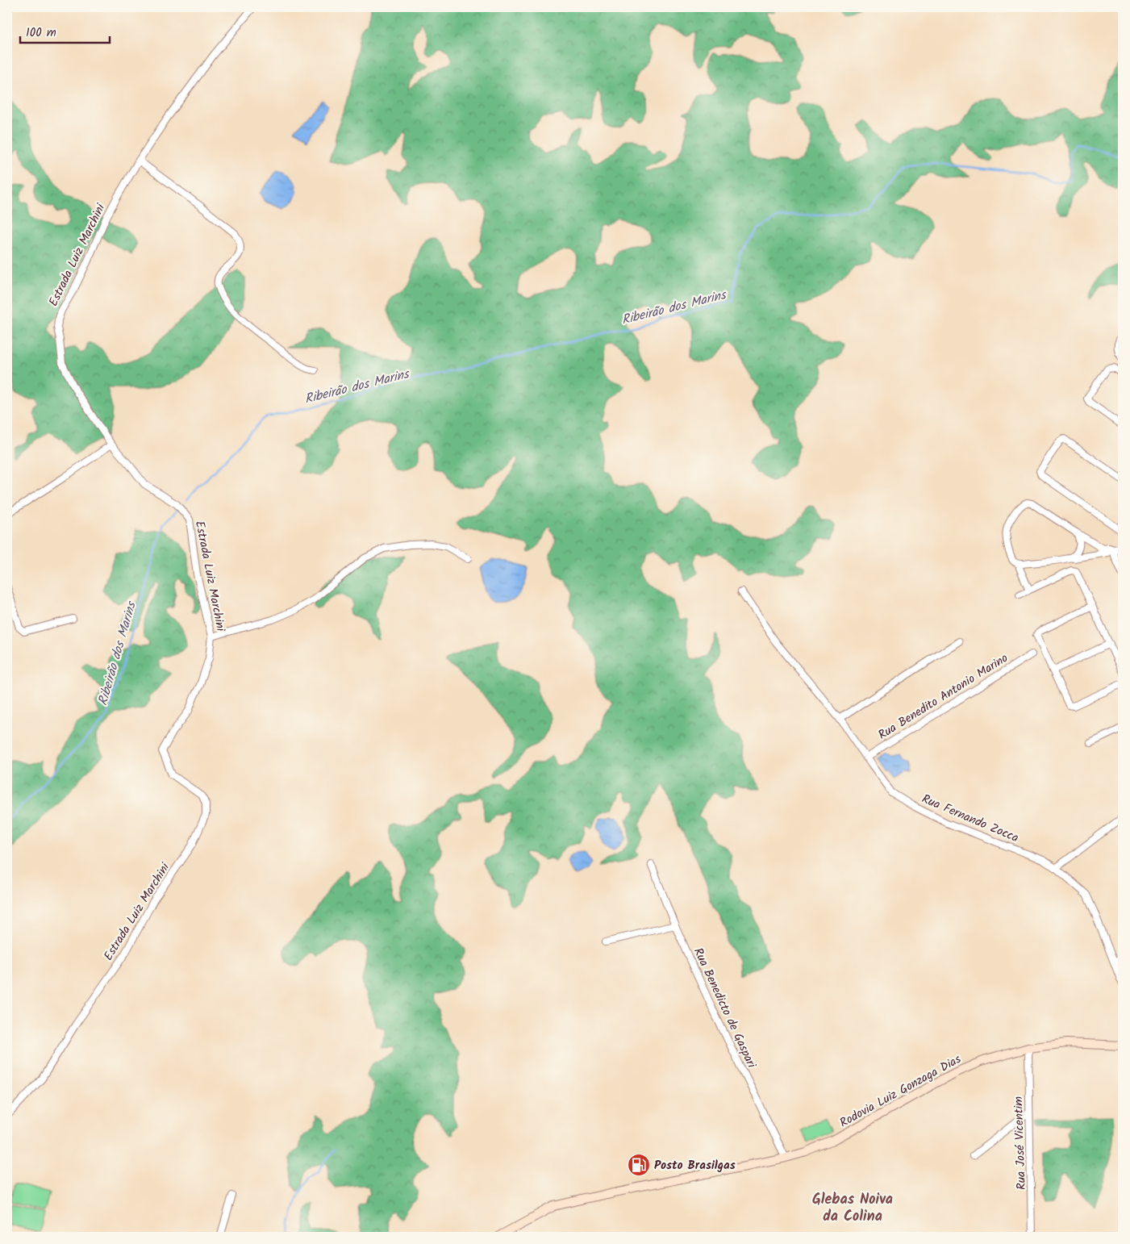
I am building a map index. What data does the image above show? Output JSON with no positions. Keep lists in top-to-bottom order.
{
  "streets": {
    "main road": ["Rodovia Luiz Gonzaga Dias"],
    "street": [
      "Estrada Luiz Marchini",
      "Rua Benedito Antonio Marino",
      "Rua Fernando Zocca",
      "Rua Benedicto de Gaspari",
      "Rua José Vicentim"
    ]
  },
  "crossings": [
    ["Rua Benedito Antonio Marino", "Rua Fernando Zocca"],
    ["Rua Benedicto de Gaspari", "Rodovia Luiz Gonzaga Dias"],
    ["Rodovia Luiz Gonzaga Dias", "Rua José Vicentim"]
  ],
  "districts": ["Glebas Noiva da Colina"],
  "water": ["Ribeirão dos Marins"],
  "places": {
    "fuel station": ["Posto Brasilgas"]
  },
  "scale_bar": "100 m"
}
